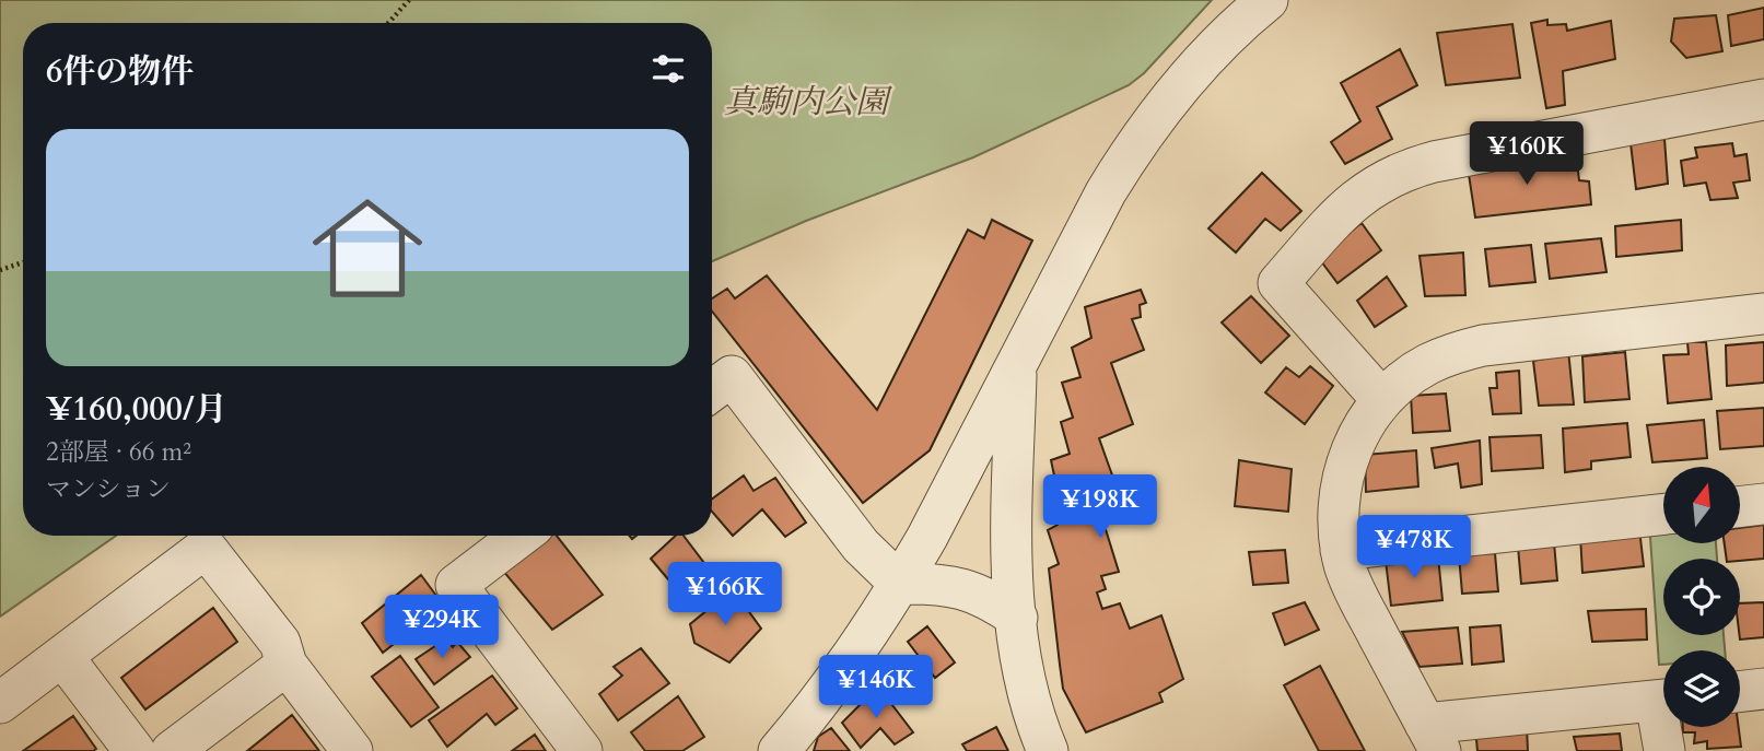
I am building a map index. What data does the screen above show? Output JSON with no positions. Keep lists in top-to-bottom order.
{
  "parks": ["真駒内公園"],
  "north": "top",
  "page": {
    "heading": "6件の物件",
    "list": [
      {
        "name": "¥160,000/月",
        "note": "2部屋 · 66 m² · マンション"
      }
    ],
    "price": [
      "¥160K",
      "¥198K",
      "¥478K",
      "¥166K",
      "¥294K",
      "¥146K"
    ]
  }
}
